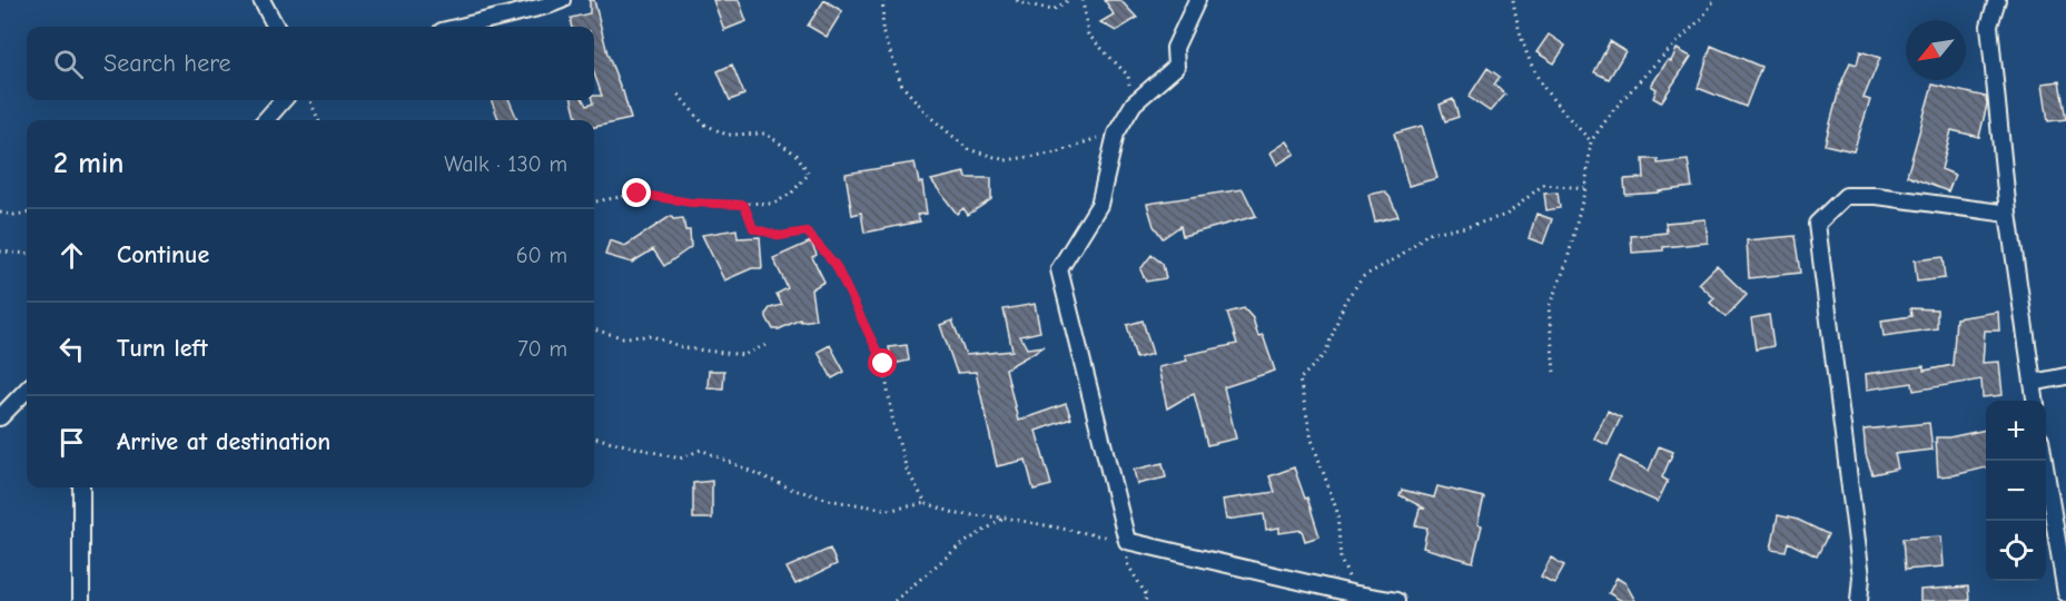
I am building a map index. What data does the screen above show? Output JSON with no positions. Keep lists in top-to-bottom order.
{
  "north": "bottom left",
  "page": {
    "search": "Search here",
    "heading": ["2 min", "Walk · 130 m"],
    "list": [
      ["Continue", "60 m"],
      ["Turn left", "70 m"],
      "Arrive at destination"
    ],
    "map_buttons": ["+", "−"]
  }
}
